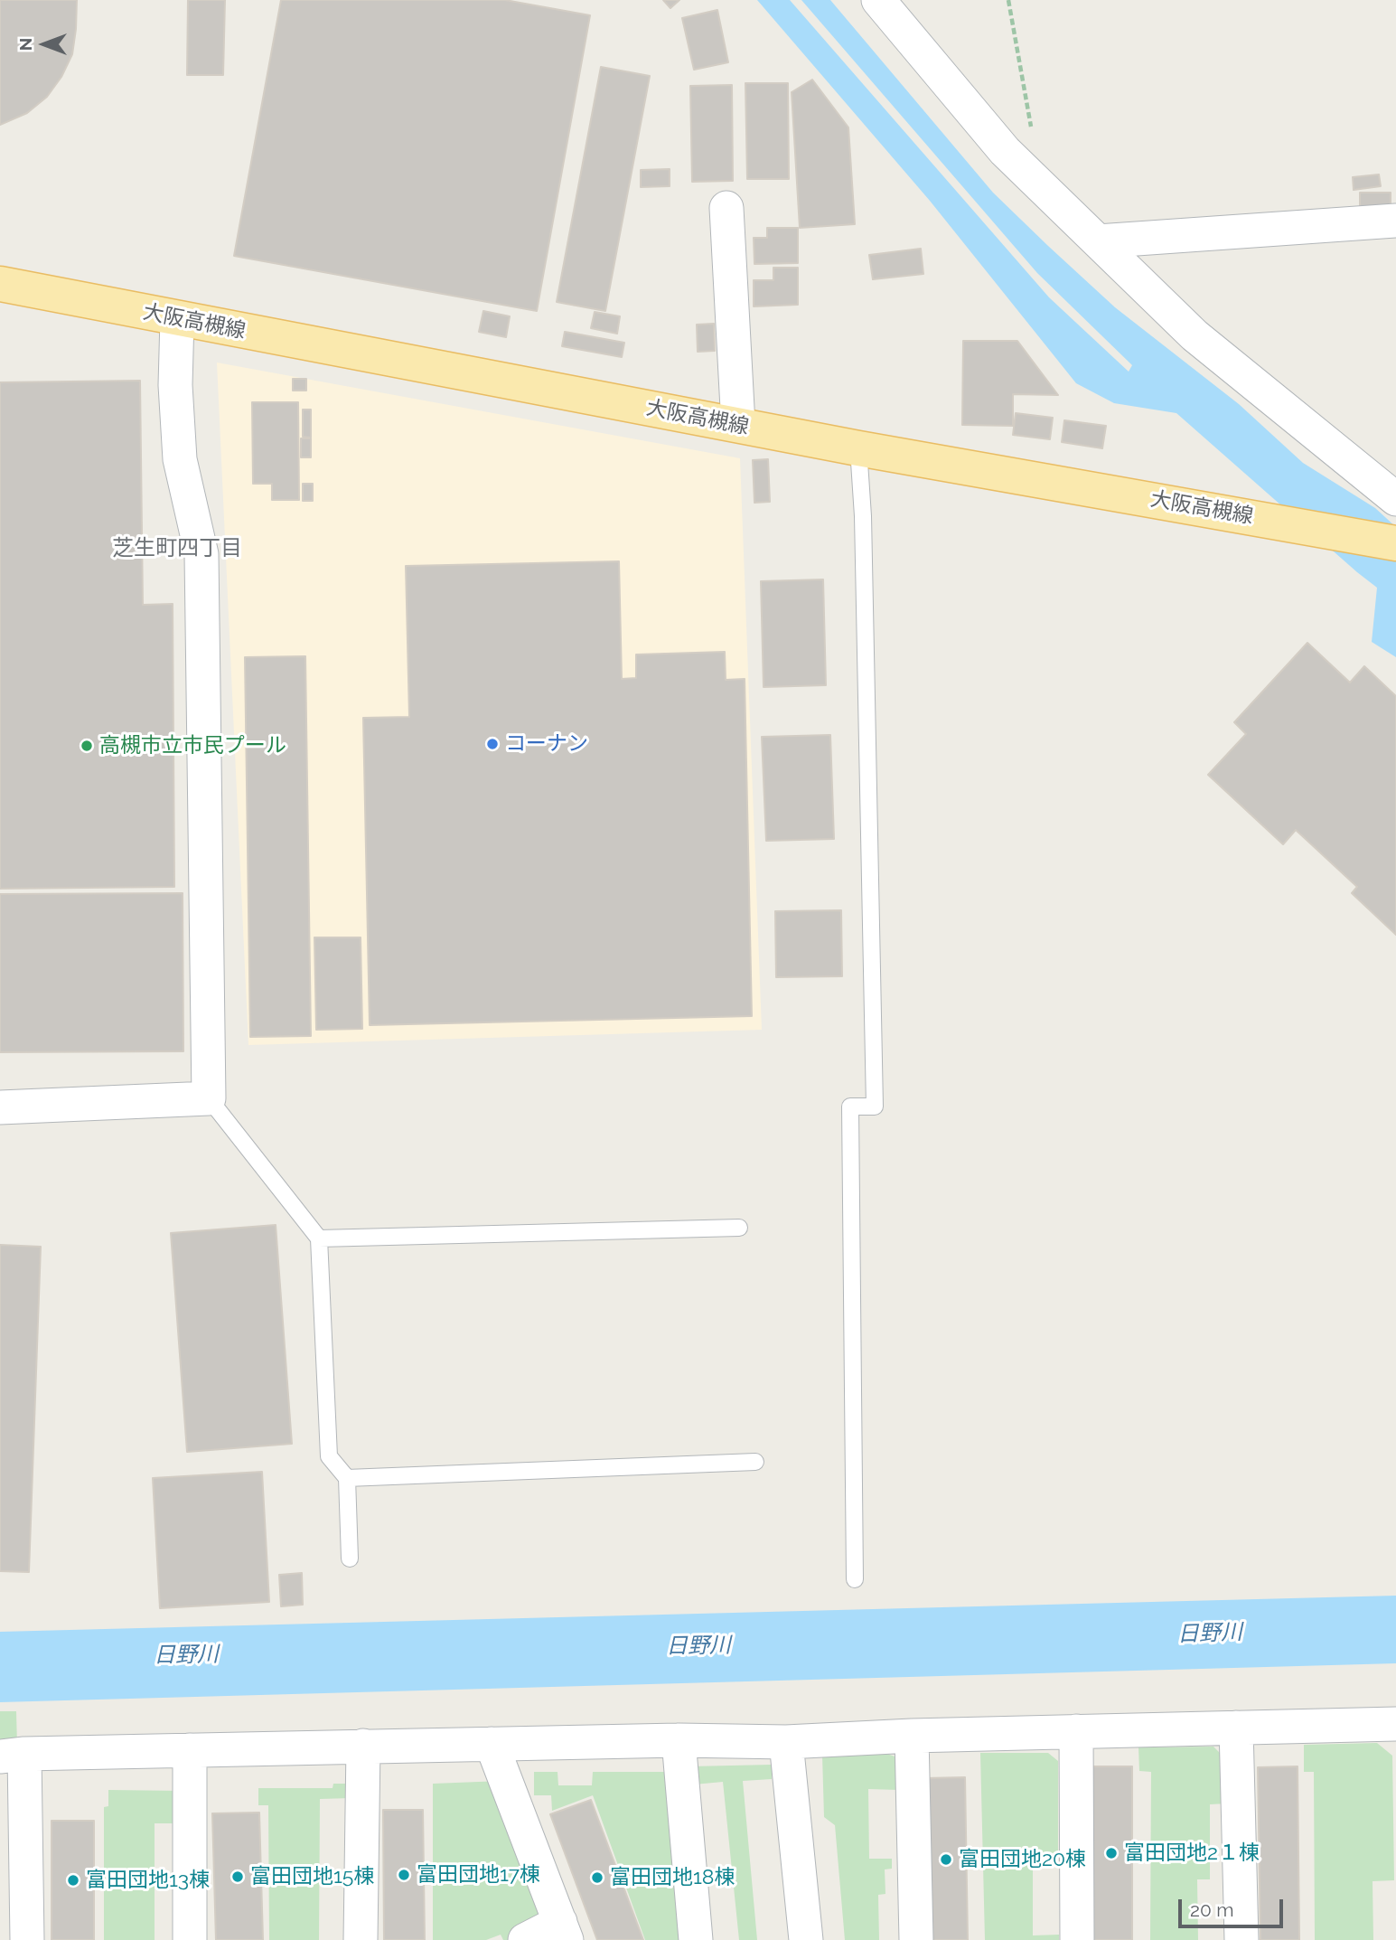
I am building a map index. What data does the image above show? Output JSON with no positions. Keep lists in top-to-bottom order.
{
  "streets": {
    "main road": ["大阪高槻線"]
  },
  "districts": ["芝生町四丁目"],
  "water": ["日野川"],
  "places": [
    "コーナン",
    "高槻市立市民プール",
    "富田団地2１棟",
    "富田団地20棟",
    "富田団地17棟",
    "富田団地15棟",
    "富田団地18棟",
    "富田団地13棟"
  ],
  "scale_bar": "20 m",
  "north": "left"
}
